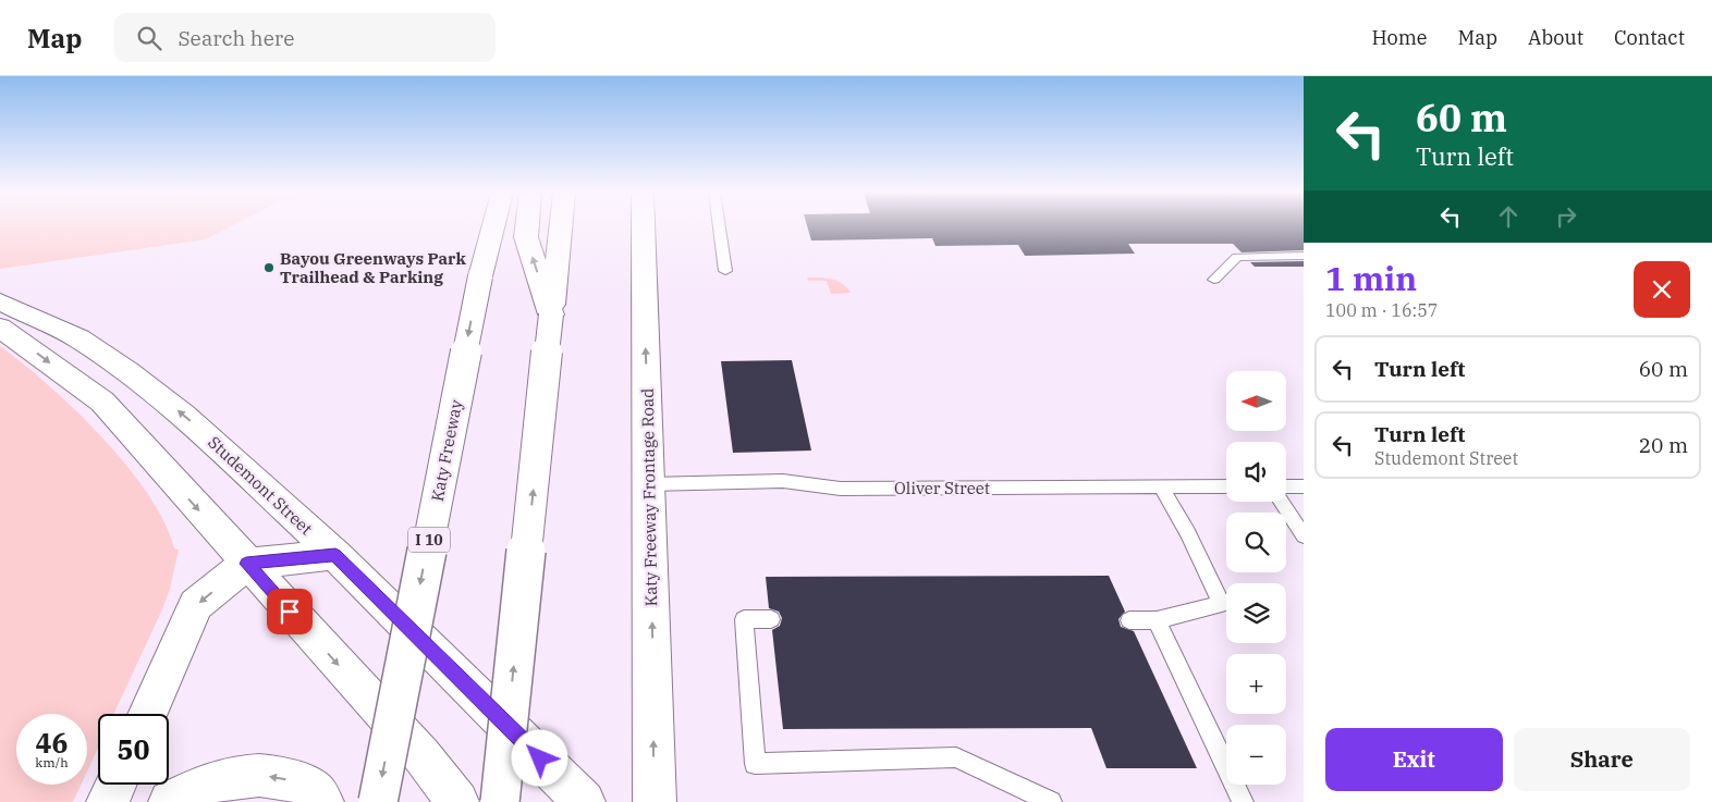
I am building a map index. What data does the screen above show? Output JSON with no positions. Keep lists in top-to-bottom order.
{
  "streets": {
    "main road": [
      "Katy Freeway",
      "Studemont Street",
      "Katy Freeway Frontage Road",
      "I 10"
    ],
    "lane": ["Oliver Street"]
  },
  "crossings": [
    ["Oliver Street", "Katy Freeway Frontage Road"]
  ],
  "places": ["Bayou Greenways Park Trailhead & Parking"],
  "north": "left",
  "page": {
    "header": "Map",
    "search": "Search here",
    "nav": [
      "Home",
      "Map",
      "About",
      "Contact"
    ],
    "turn": ["60 m", "Turn left"],
    "heading": ["1 min", "100 m · 16:57"],
    "list": [
      {
        "name": "Turn left",
        "value": "60 m"
      },
      {
        "name": "Turn left",
        "note": "Studemont Street",
        "value": "20 m"
      }
    ],
    "map_buttons": ["+", "−"],
    "speed": "46 km/h",
    "limit": "50",
    "buttons": ["Exit", "Share"]
  }
}
